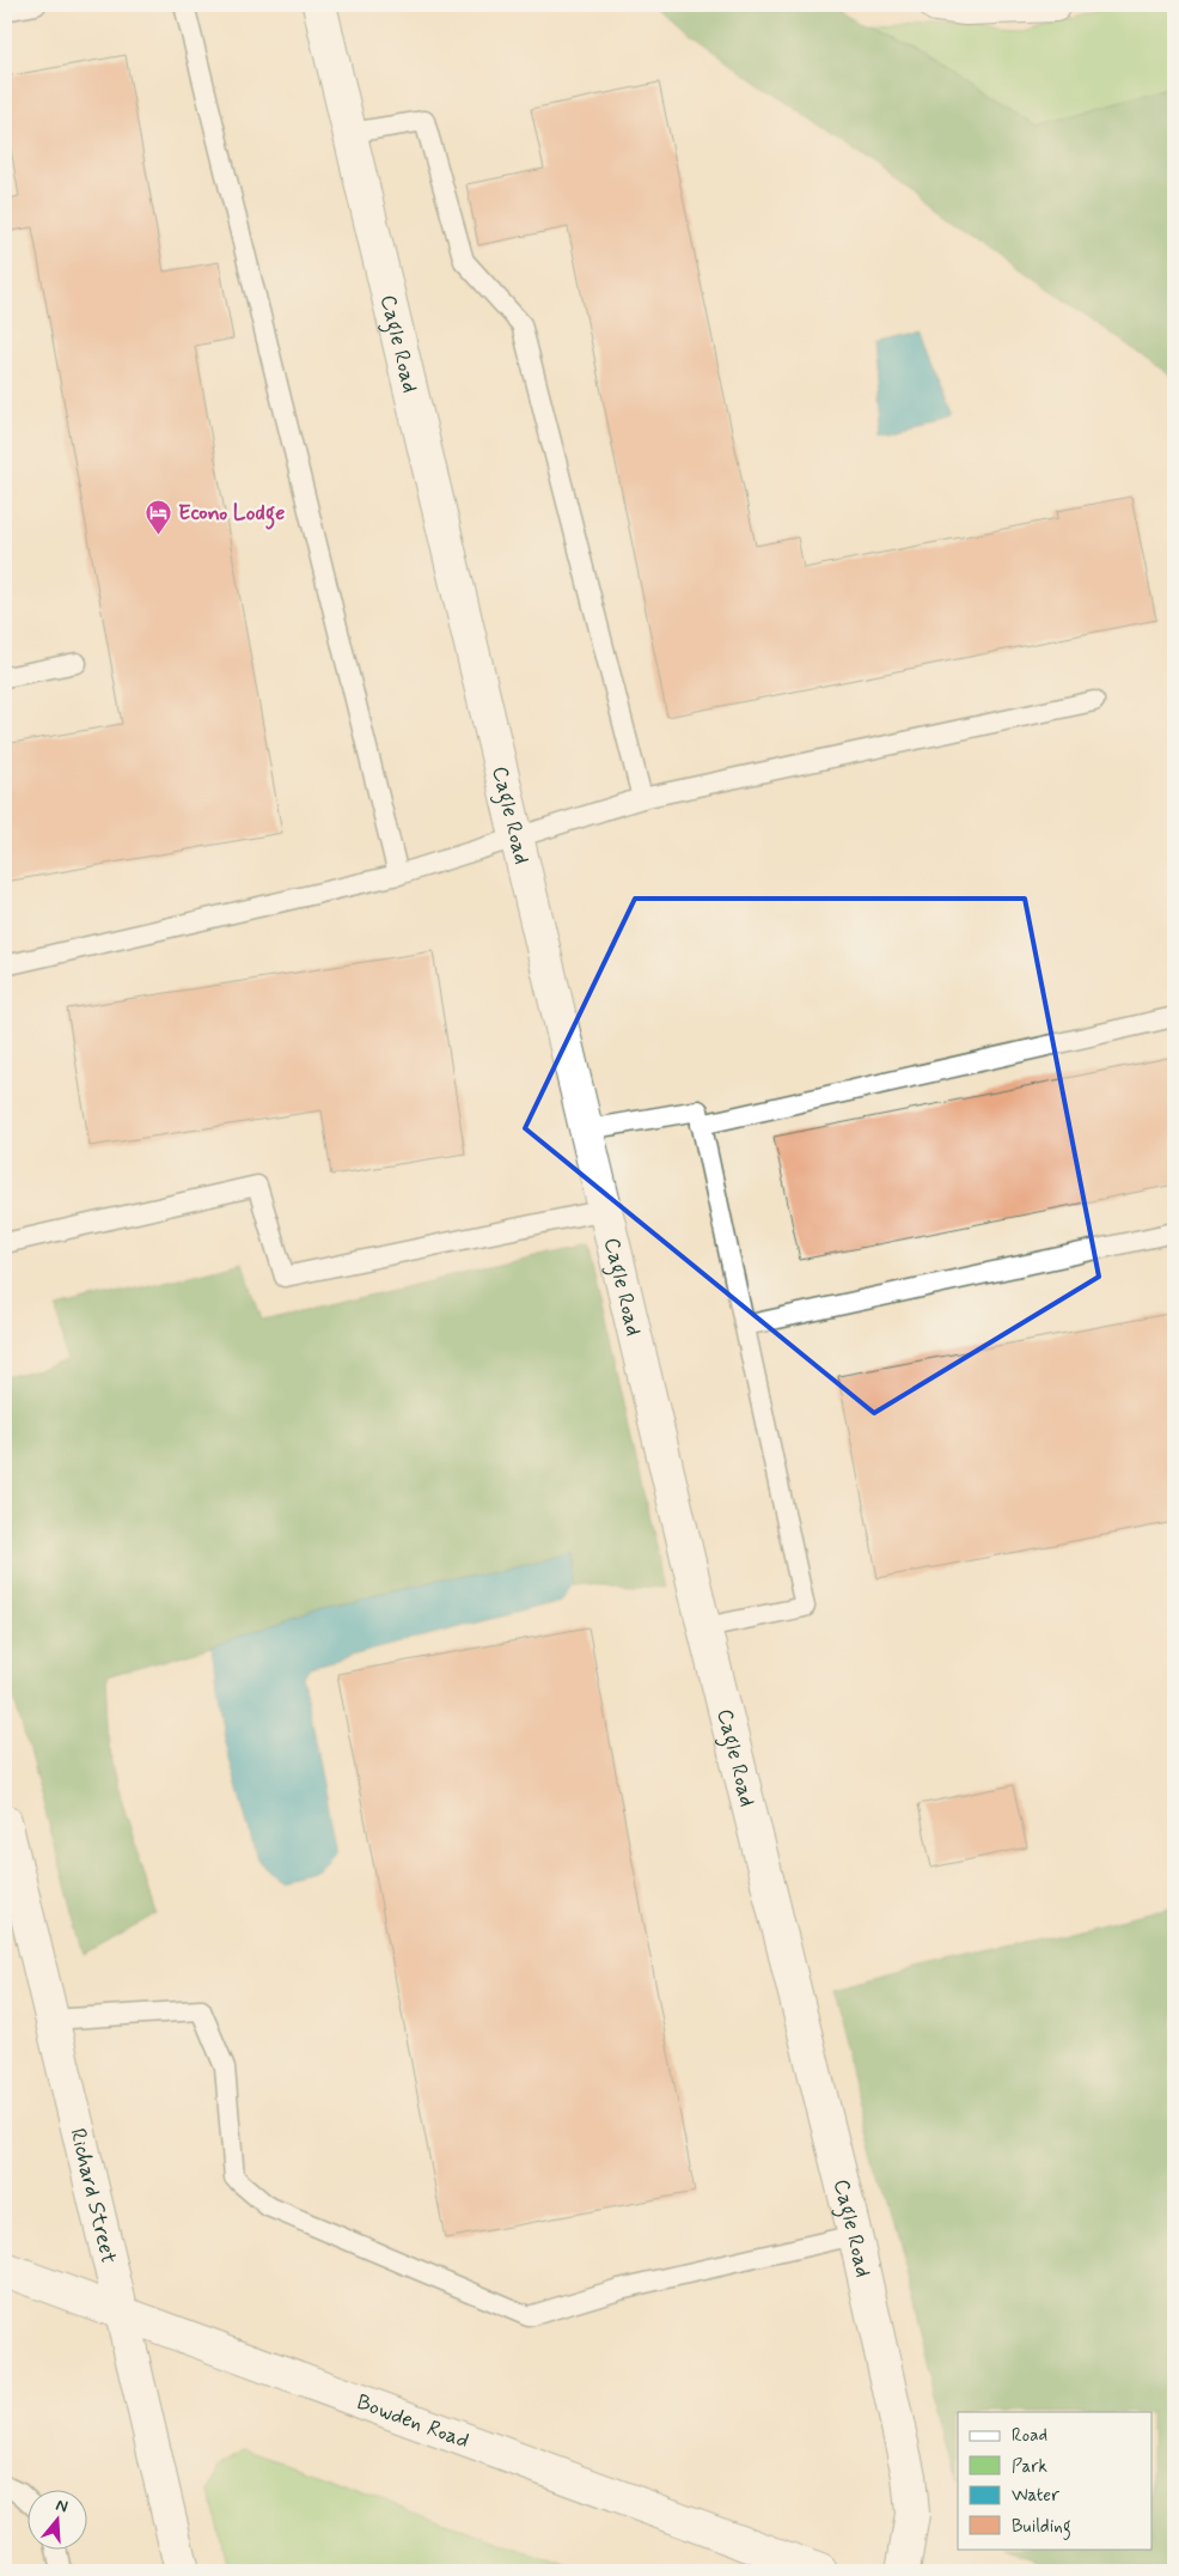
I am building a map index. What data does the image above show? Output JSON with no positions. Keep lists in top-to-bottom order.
{
  "streets": {
    "main road": ["Cagle Road", "Richard Street", "Bowden Road"]
  },
  "crossings": [
    ["Richard Street", "Bowden Road"]
  ],
  "places": {
    "hotel": ["Econo Lodge"]
  },
  "legend": [
    "Road",
    "Park",
    "Water",
    "Building"
  ],
  "north": "top"
}
